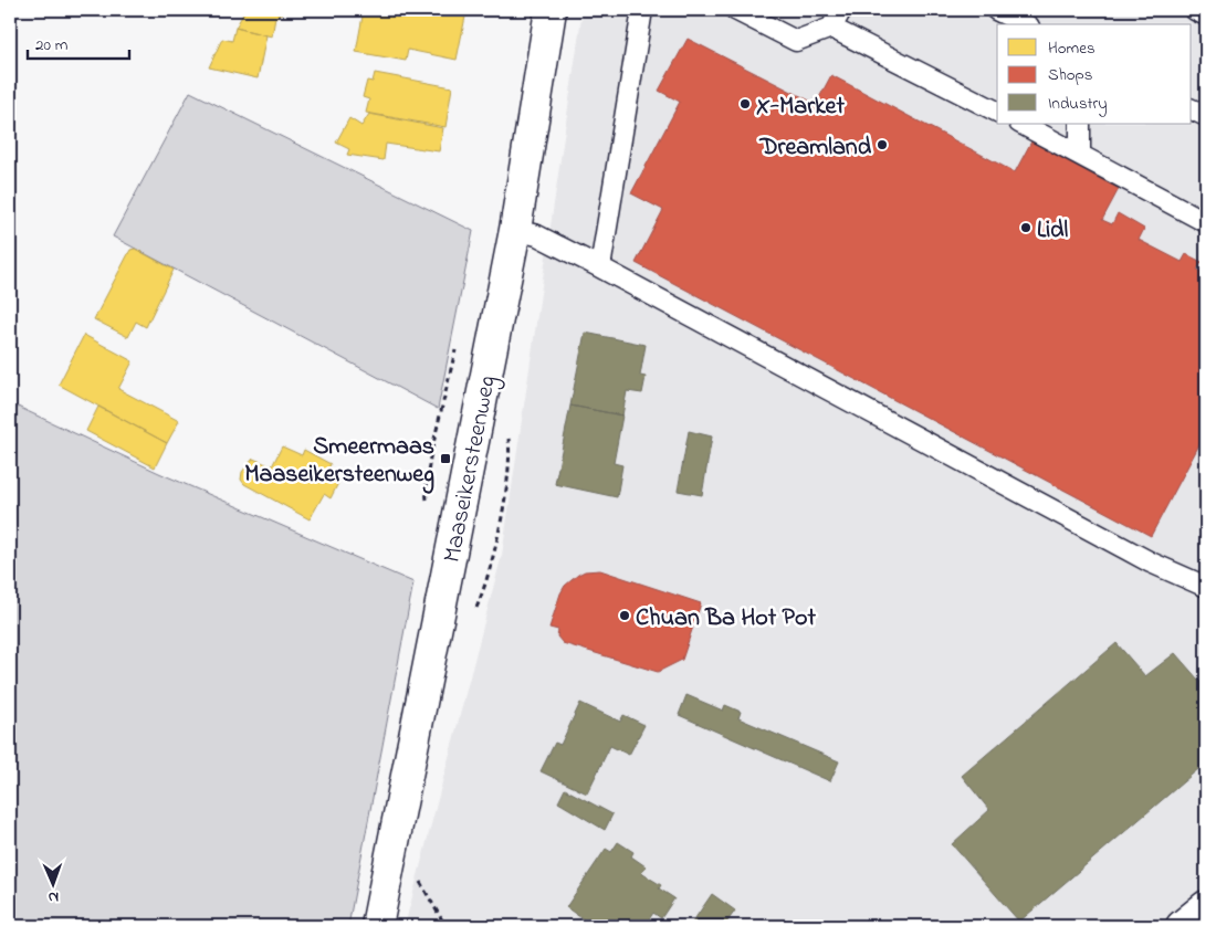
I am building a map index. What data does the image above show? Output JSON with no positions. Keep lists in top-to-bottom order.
{
  "streets": {
    "main road": ["Maaseikersteenweg"]
  },
  "places": {
    "other": [
      "X-Market",
      "Dreamland",
      "Lidl",
      "Chuan Ba Hot Pot"
    ],
    "transit": ["Smeermaas Maaseikersteenweg"]
  },
  "legend": ["Homes", "Shops", "Industry"],
  "scale_bar": "20 m",
  "north": "bottom"
}
